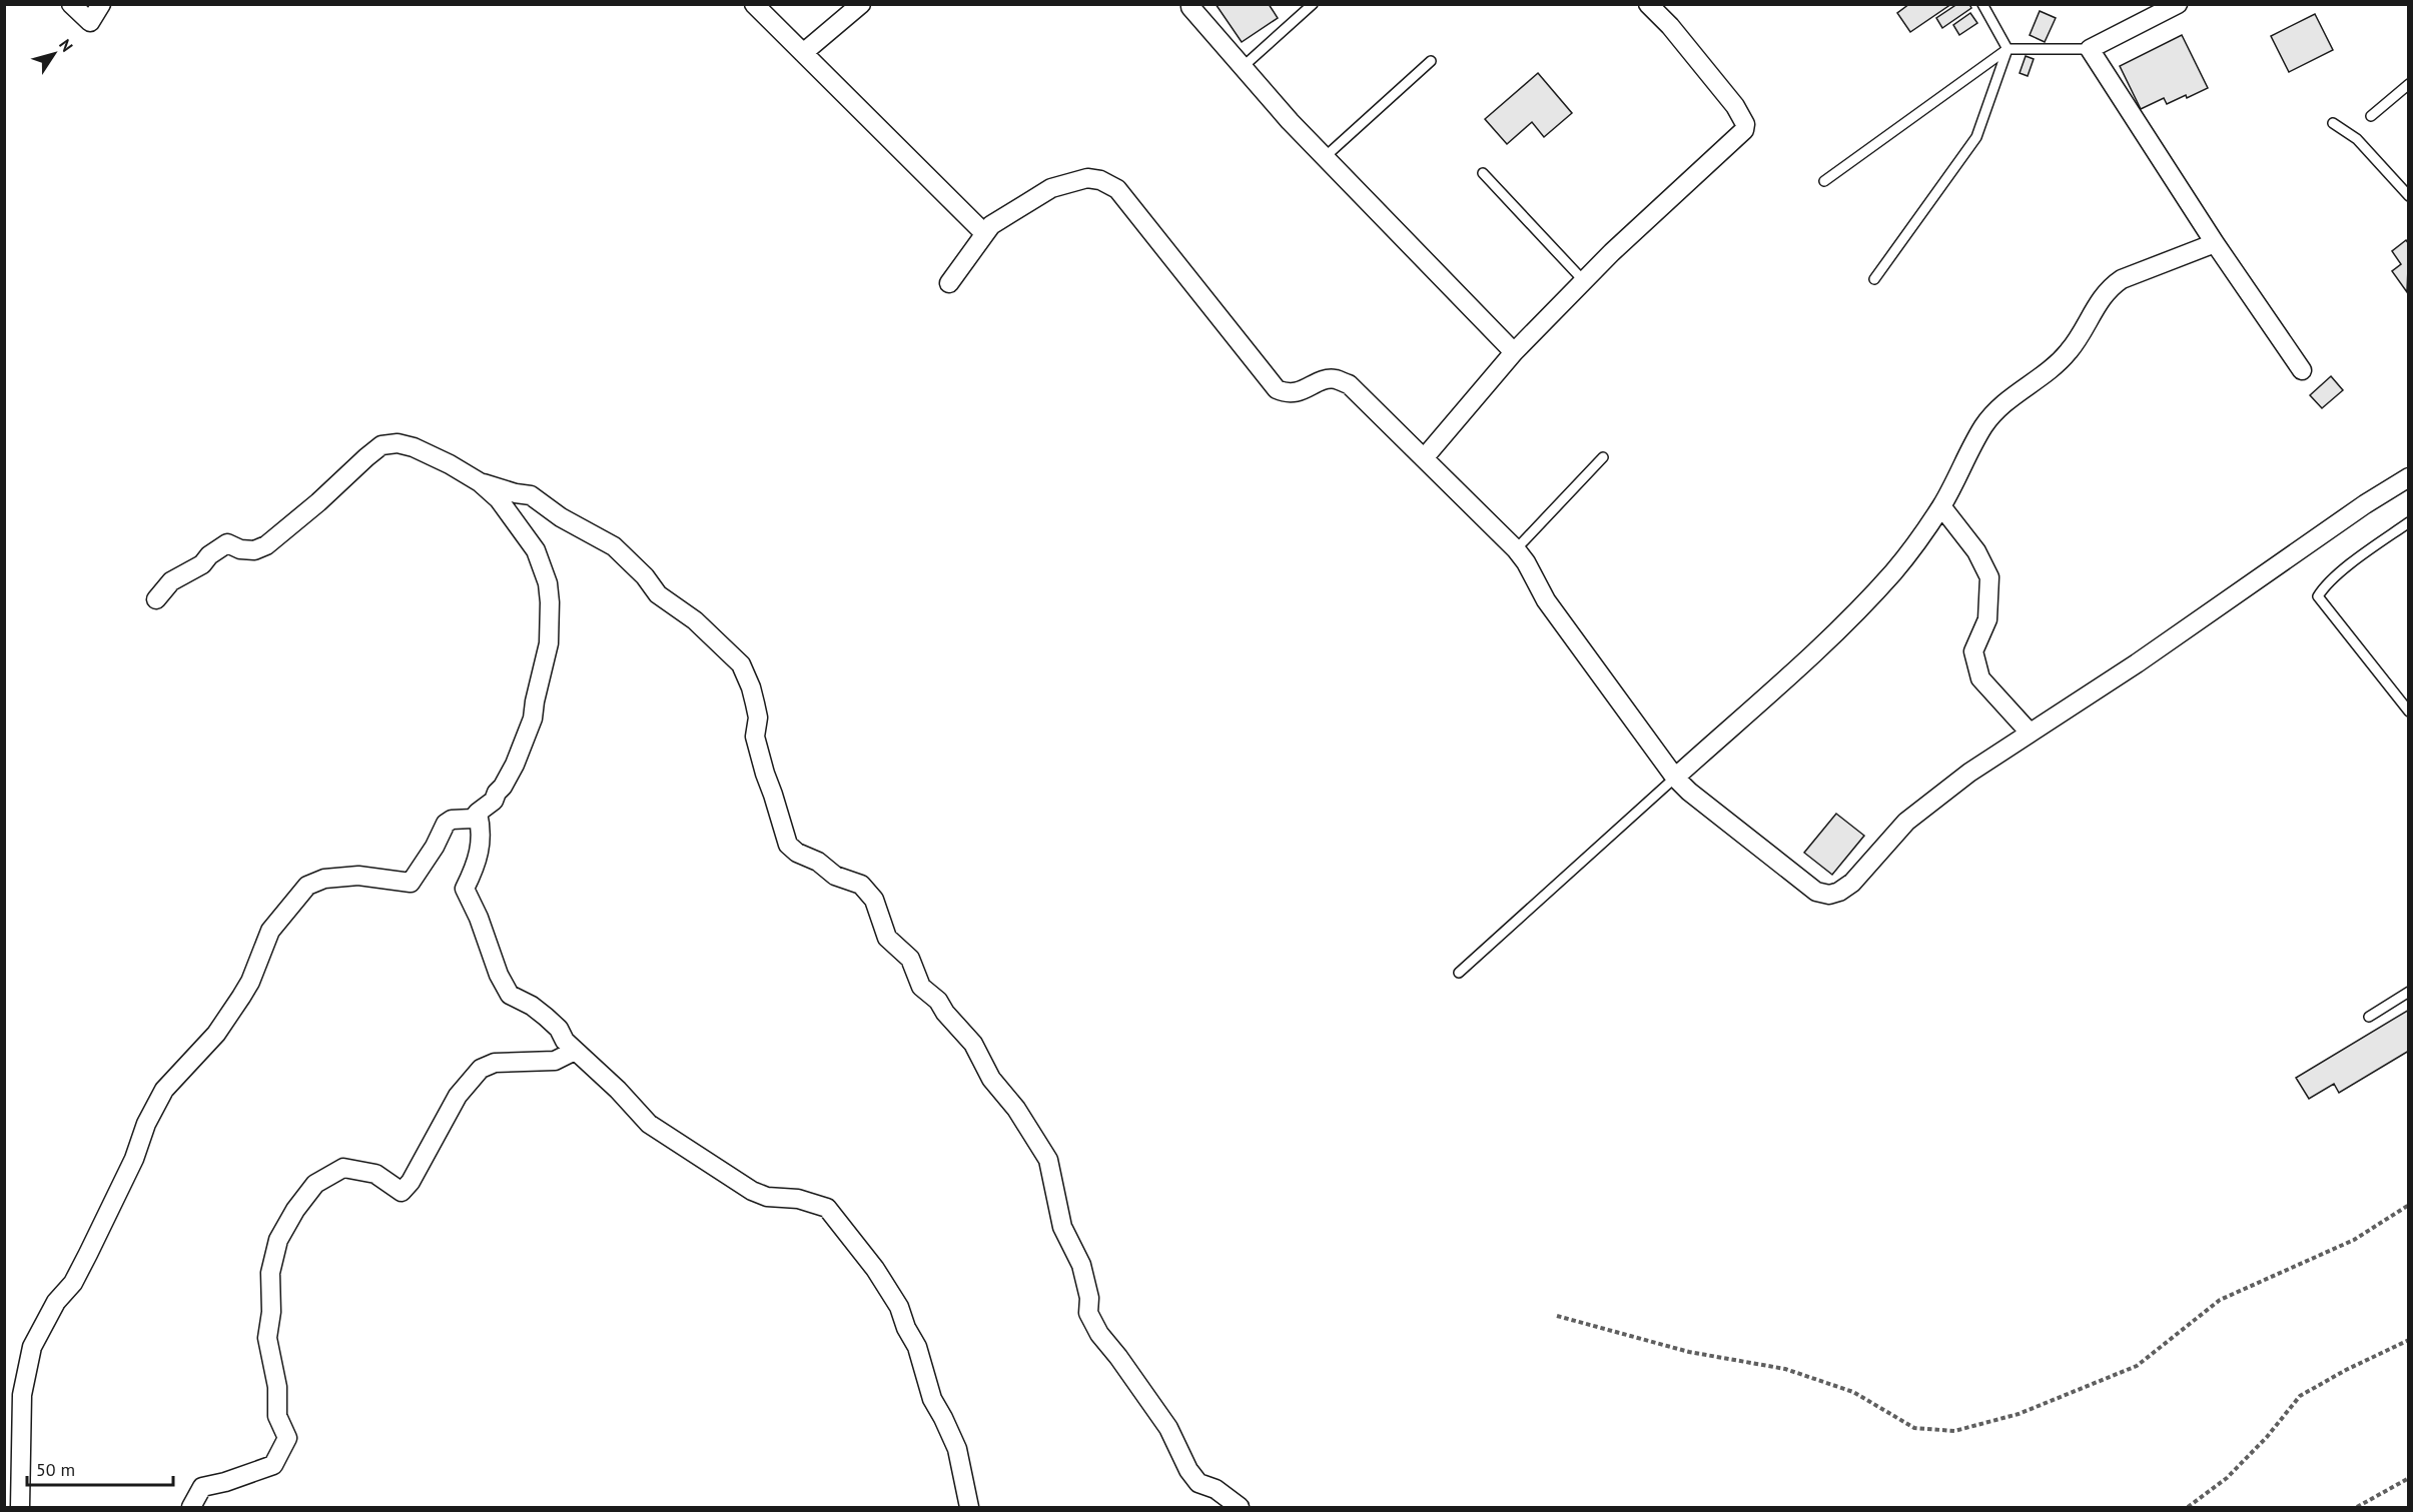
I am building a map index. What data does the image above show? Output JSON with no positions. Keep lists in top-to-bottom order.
{
  "scale_bar": "50 m",
  "north": "top right"
}
